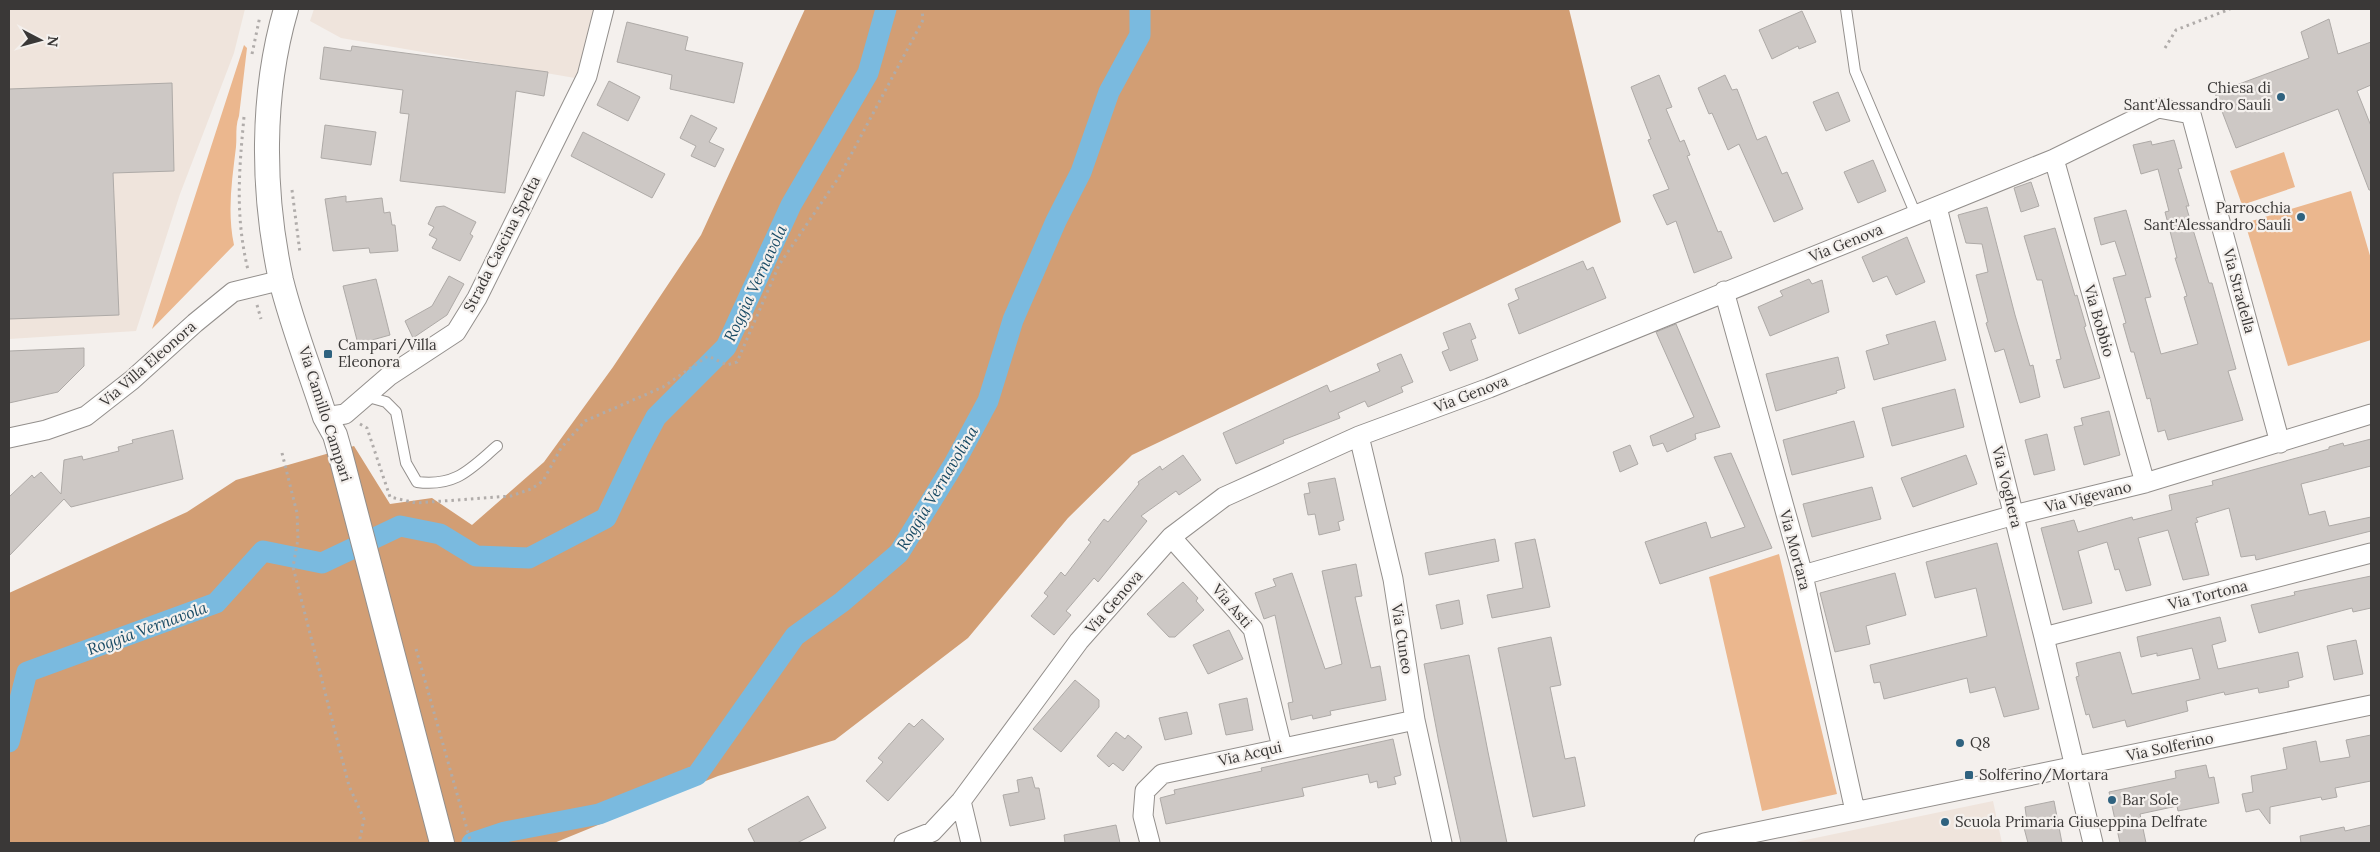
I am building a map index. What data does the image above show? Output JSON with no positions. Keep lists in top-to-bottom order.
{
  "streets": {
    "street": [
      "Via Genova",
      "Strada Cascina Spelta",
      "Via Stradella",
      "Via Bobbio",
      "Via Villa Eleonora",
      "Via Camillo Campari",
      "Via Voghera",
      "Via Vigevano",
      "Via Mortara",
      "Via Tortona",
      "Via Asti",
      "Via Cuneo",
      "Via Solferino",
      "Via Acqui"
    ]
  },
  "crossings": [
    ["Via Genova", "Via Stradella"],
    ["Via Genova", "Via Bobbio"],
    ["Via Genova", "Via Voghera"],
    ["Via Genova", "Via Mortara"],
    ["Via Genova", "Via Asti"],
    ["Via Genova", "Via Cuneo"],
    ["Strada Cascina Spelta", "Via Camillo Campari"],
    ["Via Stradella", "Via Vigevano"],
    ["Via Bobbio", "Via Vigevano"],
    ["Via Villa Eleonora", "Via Camillo Campari"],
    ["Via Voghera", "Via Vigevano"],
    ["Via Voghera", "Via Tortona"],
    ["Via Voghera", "Via Solferino"],
    ["Via Vigevano", "Via Mortara"],
    ["Via Mortara", "Via Solferino"],
    ["Via Asti", "Via Acqui"],
    ["Via Cuneo", "Via Acqui"]
  ],
  "water": ["Roggia Vernavola", "Roggia Vernavolina"],
  "places": {
    "other": [
      "Chiesa di Sant'Alessandro Sauli",
      "Parrocchia Sant'Alessandro Sauli",
      "Q8",
      "Bar Sole",
      "Scuola Primaria Giuseppina Delfrate"
    ],
    "transit": ["Campari/Villa Eleonora", "Solferino/Mortara"]
  },
  "north": "right"
}
